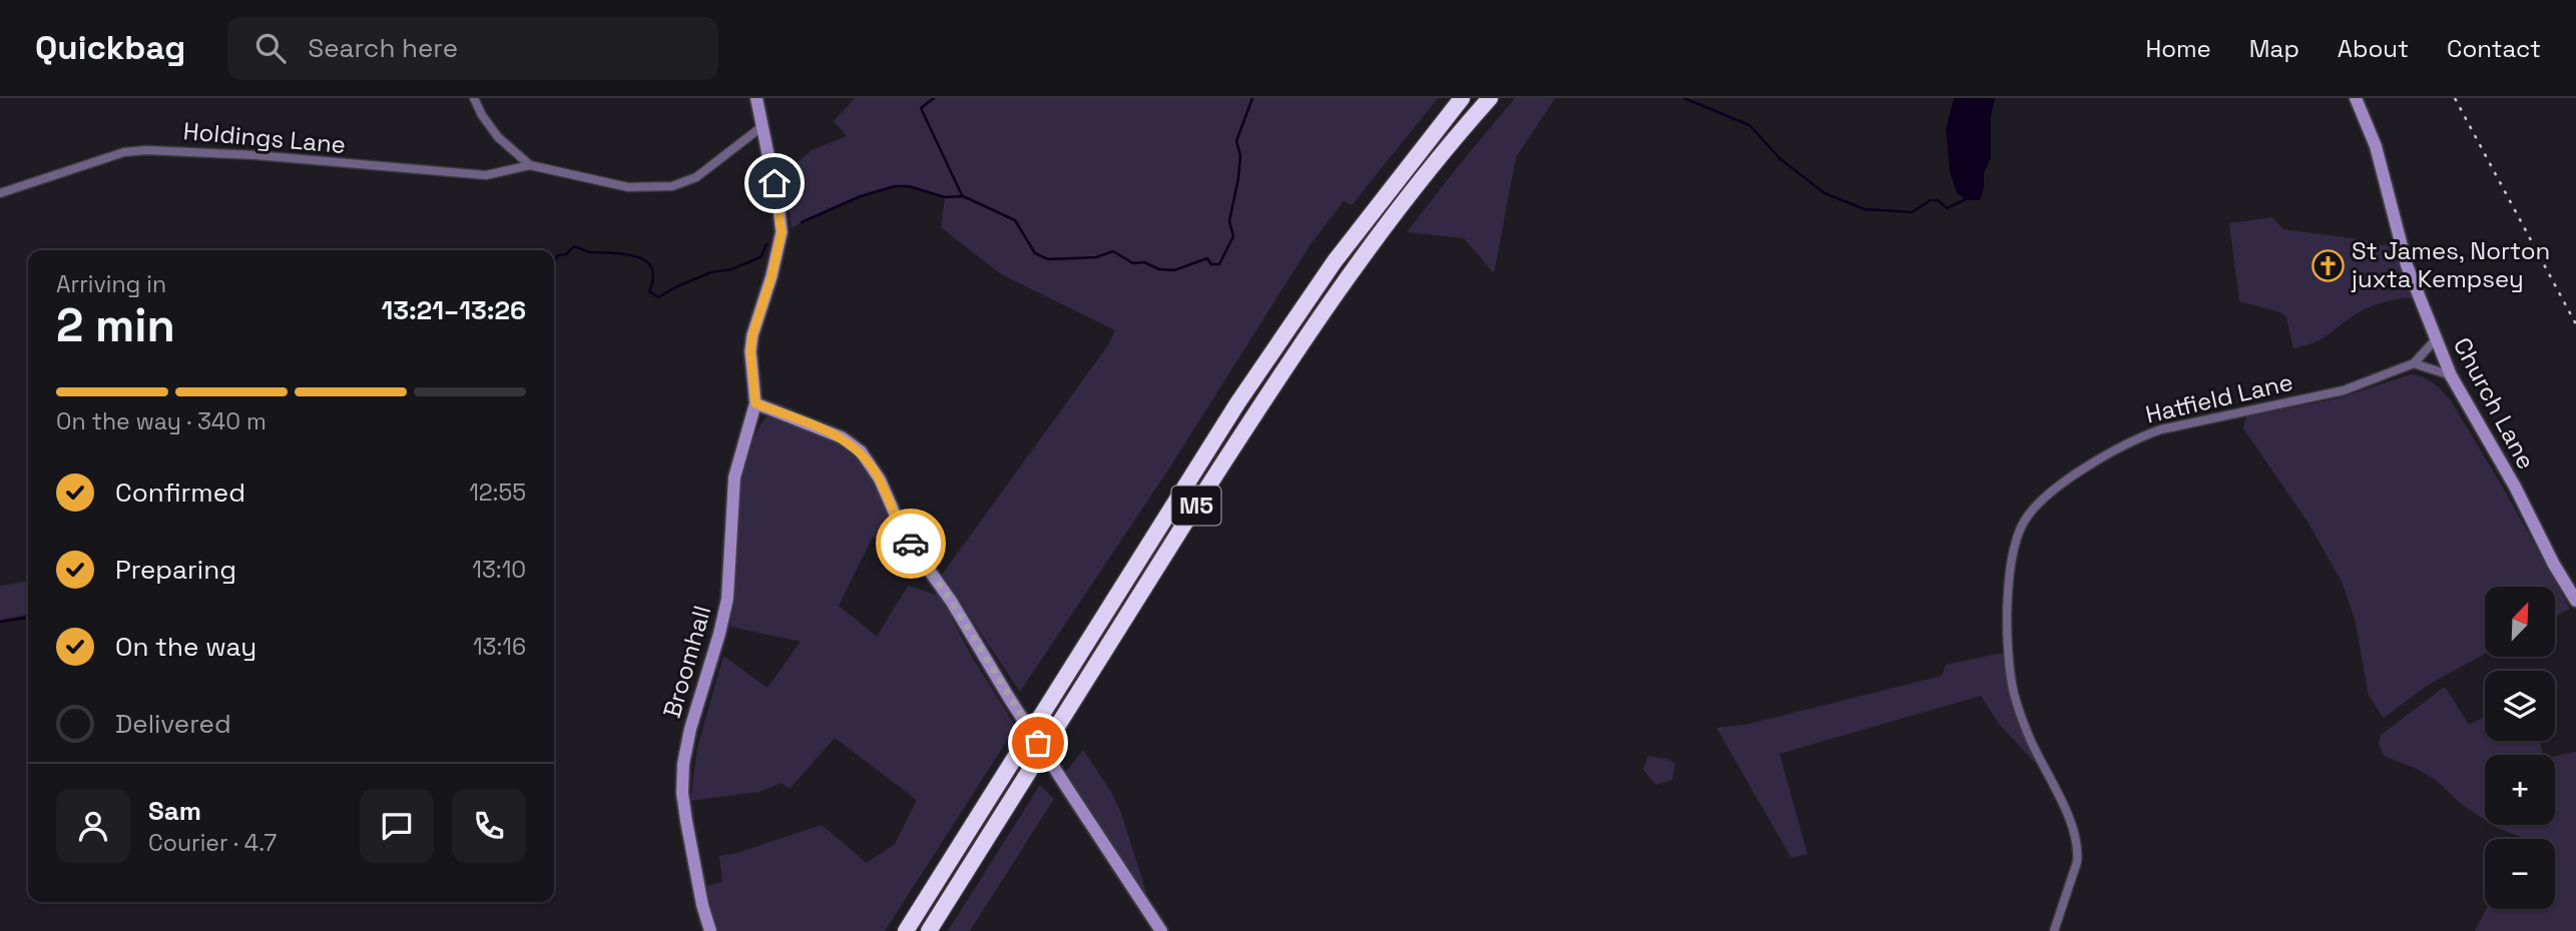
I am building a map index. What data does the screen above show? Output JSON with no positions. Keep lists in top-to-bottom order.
{
  "streets": {
    "highway": ["M5"],
    "street": [
      "Holdings Lane",
      "Hatfield Lane",
      "Church Lane",
      "Broomhall"
    ]
  },
  "crossings": [
    ["Hatfield Lane", "Church Lane"]
  ],
  "places": {
    "church": ["St James, Norton juxta Kempsey"]
  },
  "north": "top right",
  "page": {
    "header": "Quickbag",
    "search": "Search here",
    "nav": [
      "Home",
      "Map",
      "About",
      "Contact"
    ],
    "heading": ["2 min", "Arriving in", "13:21–13:26"],
    "panel": ["Sam", "Courier · 4.7"],
    "bar": "On the way · 340 m",
    "list": [
      ["Confirmed", "12:55"],
      ["Preparing", "13:10"],
      ["On the way", "13:16"],
      "Delivered"
    ],
    "map_buttons": ["+", "−"]
  }
}
